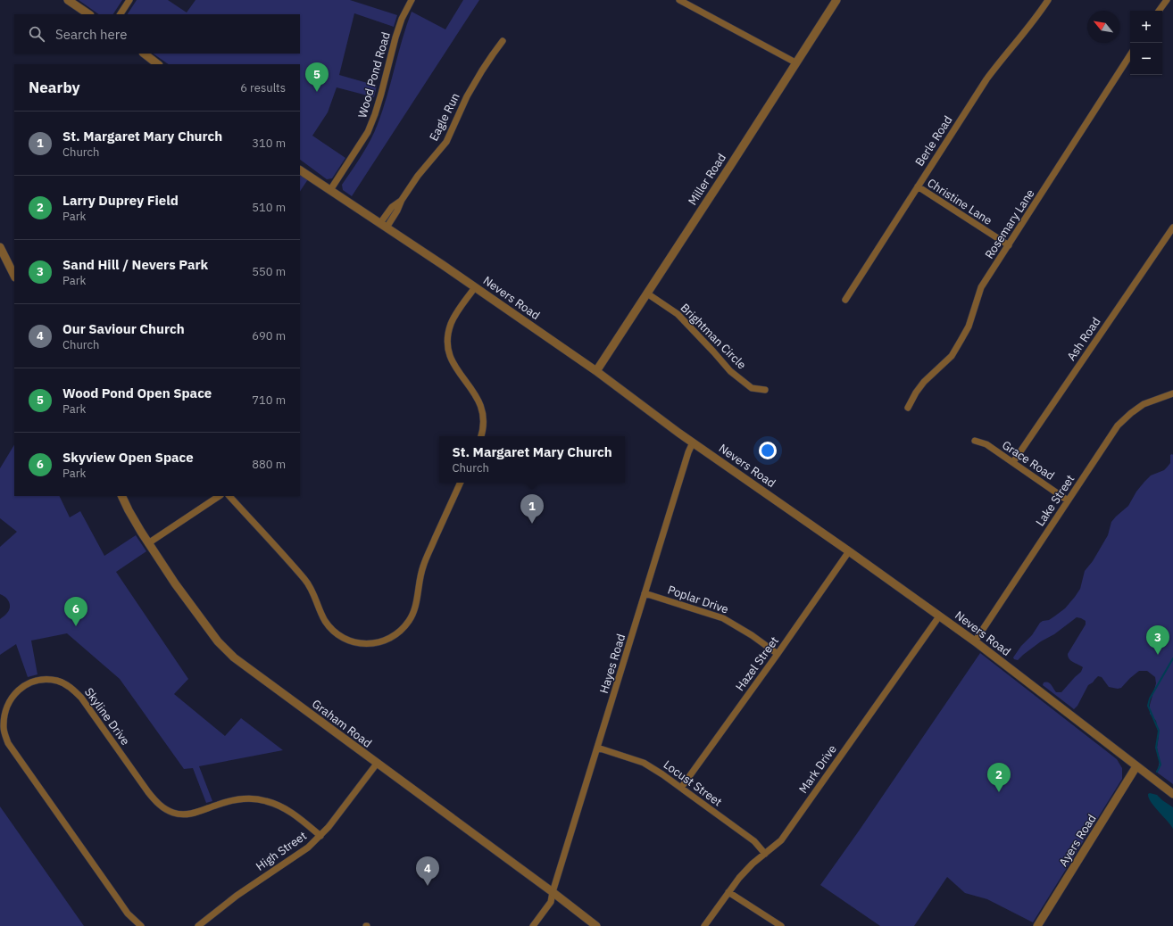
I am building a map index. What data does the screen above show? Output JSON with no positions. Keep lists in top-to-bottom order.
{
  "streets": {
    "street": [
      "Wood Pond Road",
      "Eagle Run",
      "Berle Road",
      "Miller Road",
      "Christine Lane",
      "Rosemary Lane",
      "Nevers Road",
      "Brightman Circle",
      "Ash Road",
      "Grace Road",
      "Lake Street",
      "Poplar Drive",
      "Hayes Road",
      "Hazel Street",
      "Skyline Drive",
      "Graham Road",
      "Mark Drive",
      "Locust Street",
      "Ayers Road",
      "High Street"
    ]
  },
  "crossings": [
    ["Wood Pond Road", "Nevers Road"],
    ["Eagle Run", "Nevers Road"],
    ["Berle Road", "Christine Lane"],
    ["Miller Road", "Nevers Road"],
    ["Miller Road", "Brightman Circle"],
    ["Christine Lane", "Rosemary Lane"],
    ["Nevers Road", "Lake Street"],
    ["Nevers Road", "Hayes Road"],
    ["Nevers Road", "Hazel Street"],
    ["Nevers Road", "Mark Drive"],
    ["Nevers Road", "Ayers Road"],
    ["Ash Road", "Grace Road"],
    ["Grace Road", "Lake Street"],
    ["Poplar Drive", "Hayes Road"],
    ["Poplar Drive", "Hazel Street"],
    ["Hayes Road", "Graham Road"],
    ["Hayes Road", "Locust Street"],
    ["Hazel Street", "Locust Street"],
    ["Skyline Drive", "High Street"],
    ["Graham Road", "High Street"],
    ["Mark Drive", "Locust Street"]
  ],
  "north": "top left",
  "page": {
    "map_buttons": ["+", "−"],
    "search": "Search here",
    "pins": [
      "5",
      "1",
      "6",
      "3",
      "2",
      "4"
    ],
    "heading": ["Nearby", "6 results"],
    "list": [
      {
        "mark": "1",
        "name": "St. Margaret Mary Church",
        "note": "Church",
        "value": "310 m"
      },
      {
        "mark": "2",
        "name": "Larry Duprey Field",
        "note": "Park",
        "value": "510 m"
      },
      {
        "mark": "3",
        "name": "Sand Hill / Nevers Park",
        "note": "Park",
        "value": "550 m"
      },
      {
        "mark": "4",
        "name": "Our Saviour Church",
        "note": "Church",
        "value": "690 m"
      },
      {
        "mark": "5",
        "name": "Wood Pond Open Space",
        "note": "Park",
        "value": "710 m"
      },
      {
        "mark": "6",
        "name": "Skyview Open Space",
        "note": "Park",
        "value": "880 m"
      }
    ],
    "popup": ["St. Margaret Mary Church", "Church"]
  }
}
